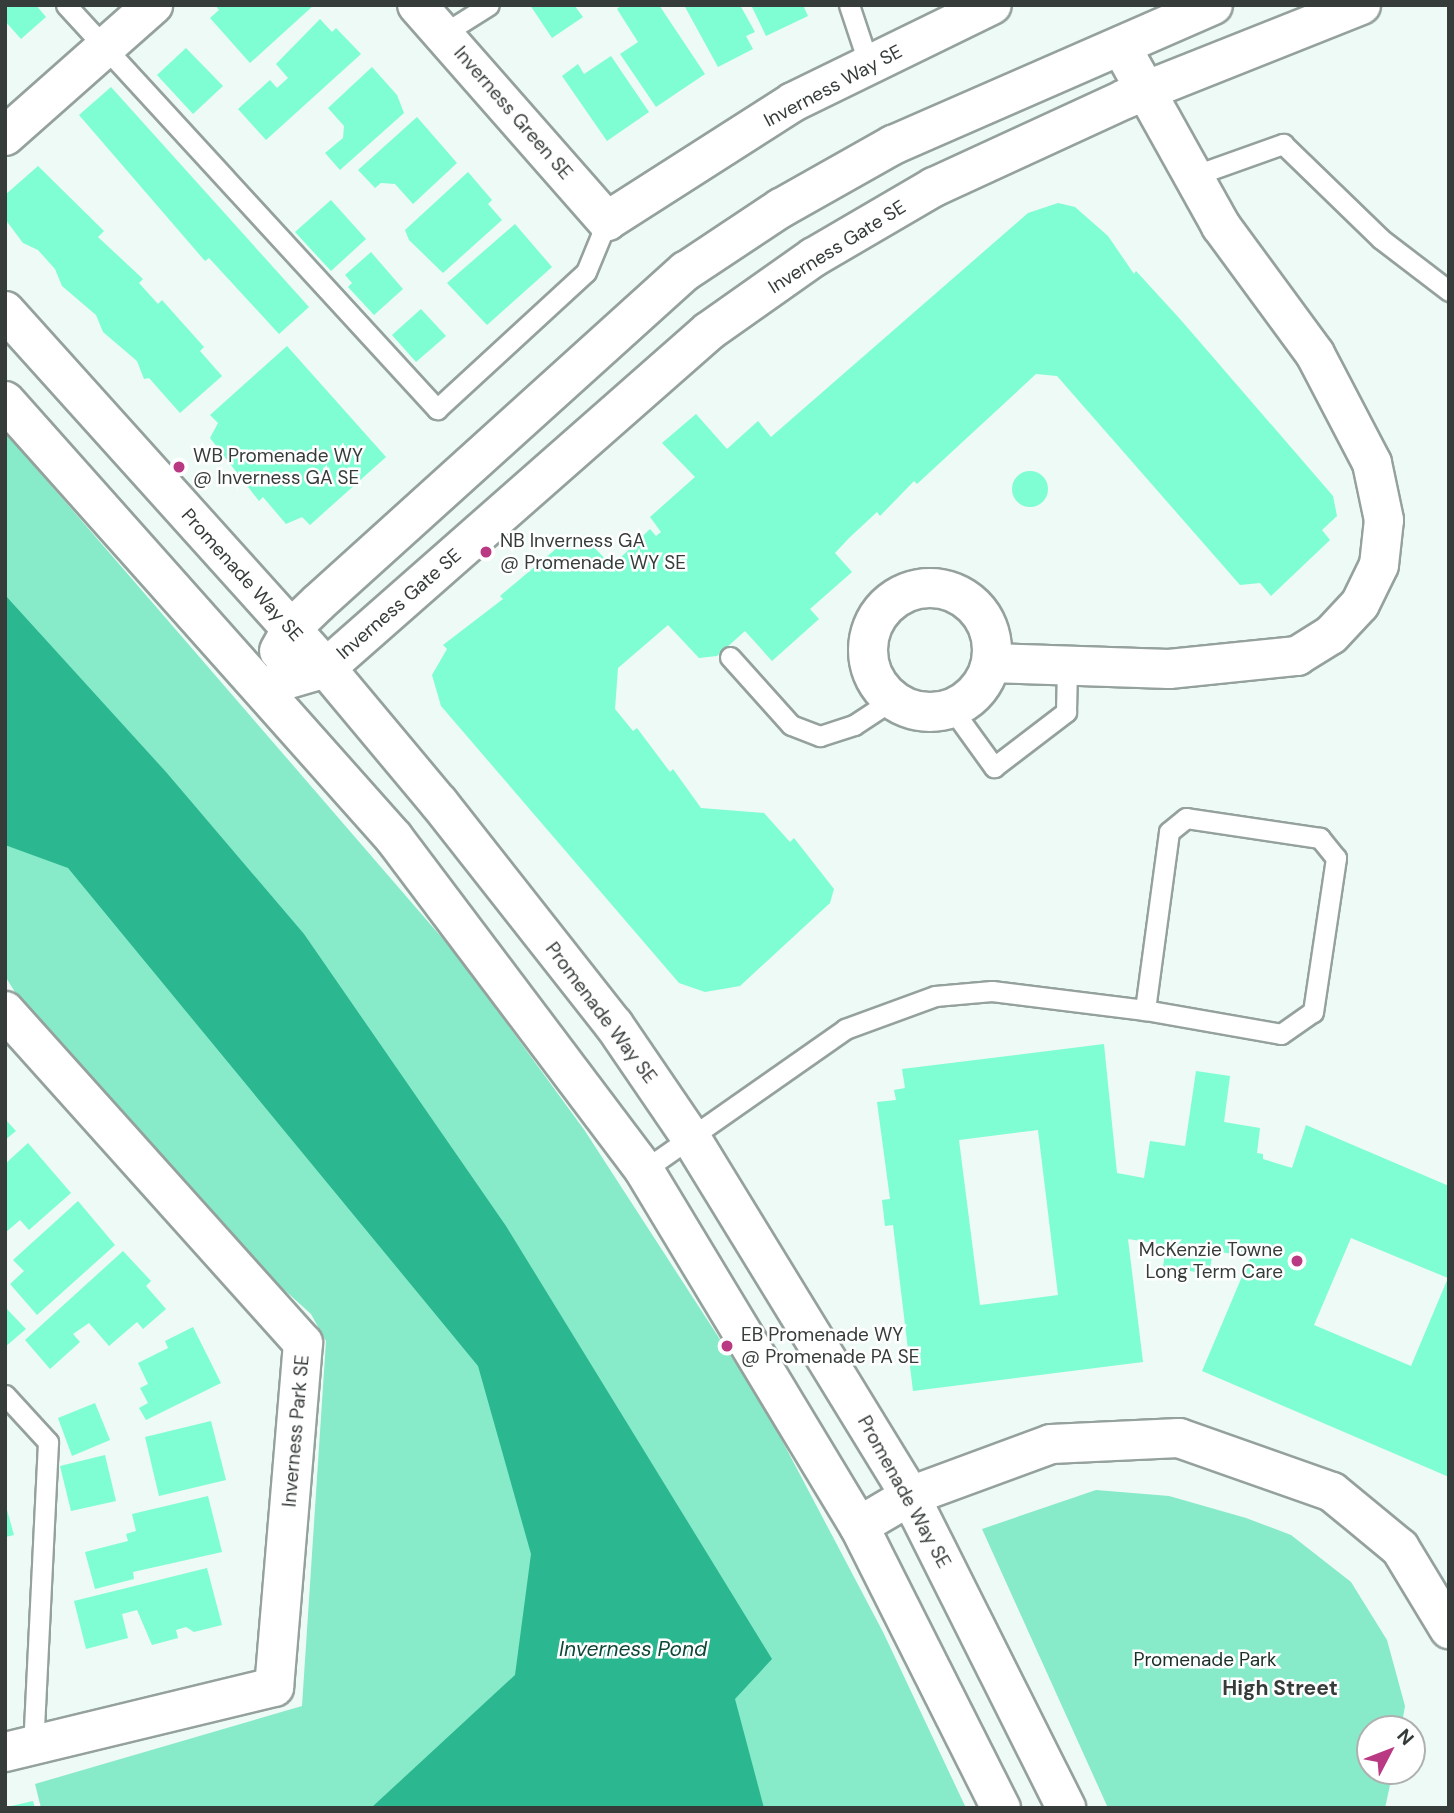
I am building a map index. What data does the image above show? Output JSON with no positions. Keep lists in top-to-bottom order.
{
  "streets": {
    "street": [
      "Inverness Way SE",
      "Inverness Green SE",
      "Inverness Gate SE",
      "Promenade Way SE",
      "Inverness Park SE"
    ]
  },
  "crossings": [
    ["Inverness Way SE", "Inverness Green SE"],
    ["Inverness Gate SE", "Promenade Way SE"]
  ],
  "districts": ["High Street"],
  "water": ["Inverness Pond"],
  "parks": ["Promenade Park"],
  "places": [
    "WB Promenade WY @ Inverness GA SE",
    "NB Inverness GA @ Promenade WY SE",
    "McKenzie Towne Long Term Care",
    "EB Promenade WY @ Promenade PA SE"
  ],
  "north": "top right"
}
